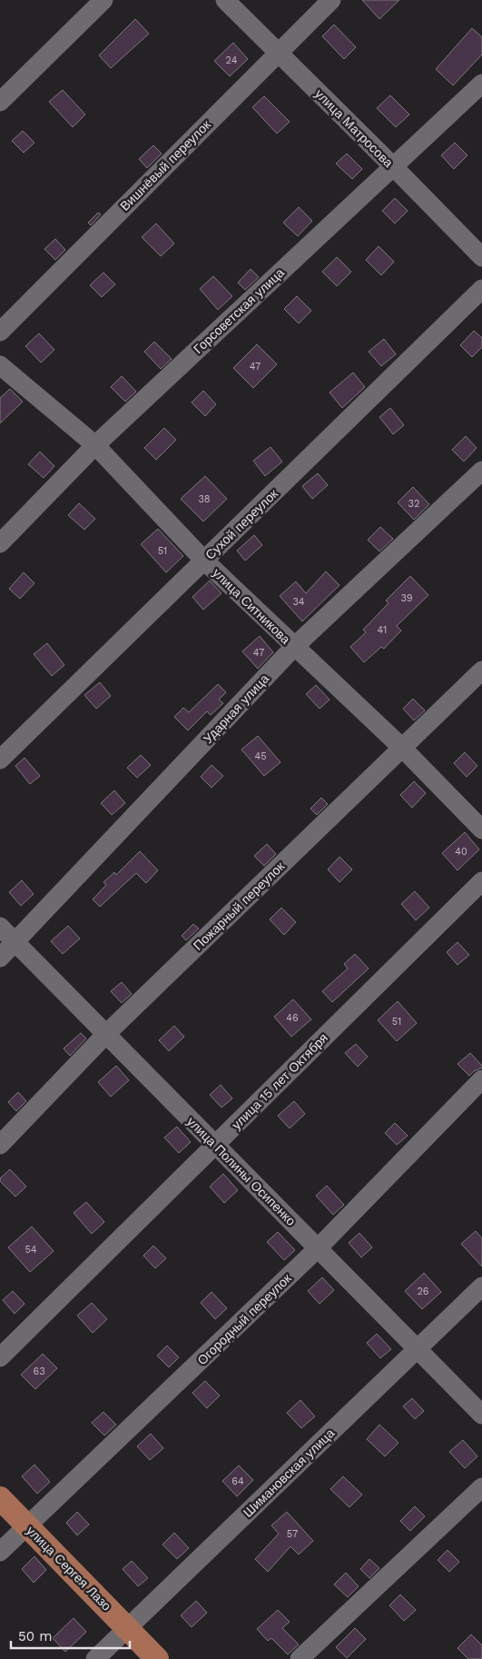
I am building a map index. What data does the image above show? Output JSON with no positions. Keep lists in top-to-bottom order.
{
  "streets": {
    "main road": ["улица Сергея Лазо"],
    "street": [
      "улица Матросова",
      "Вишнёвый переулок",
      "Горсоветская улица",
      "Сухой переулок",
      "улица Ситникова",
      "Ударная улица",
      "Пожарный переулок",
      "улица 15 лет Октября",
      "улица Полины Осипенко",
      "Огородный переулок",
      "Шимановская улица"
    ]
  },
  "crossings": [
    ["улица Матросова", "Вишнёвый переулок"],
    ["улица Матросова", "Горсоветская улица"],
    ["Горсоветская улица", "улица Ситникова"],
    ["Сухой переулок", "улица Ситникова"],
    ["улица Ситникова", "Ударная улица"],
    ["улица Ситникова", "Пожарный переулок"],
    ["Ударная улица", "улица Полины Осипенко"],
    ["Пожарный переулок", "улица Полины Осипенко"],
    ["улица 15 лет Октября", "улица Полины Осипенко"],
    ["улица Полины Осипенко", "Огородный переулок"],
    ["улица Полины Осипенко", "Шимановская улица"],
    ["Огородный переулок", "улица Сергея Лазо"],
    ["Шимановская улица", "улица Сергея Лазо"]
  ],
  "house_numbers": [
    "24",
    "47",
    "38",
    "32",
    "51",
    "39",
    "34",
    "41",
    "47",
    "45",
    "40",
    "46",
    "51",
    "54",
    "26",
    "63",
    "64",
    "57"
  ],
  "scale_bar": "50 m"
}
